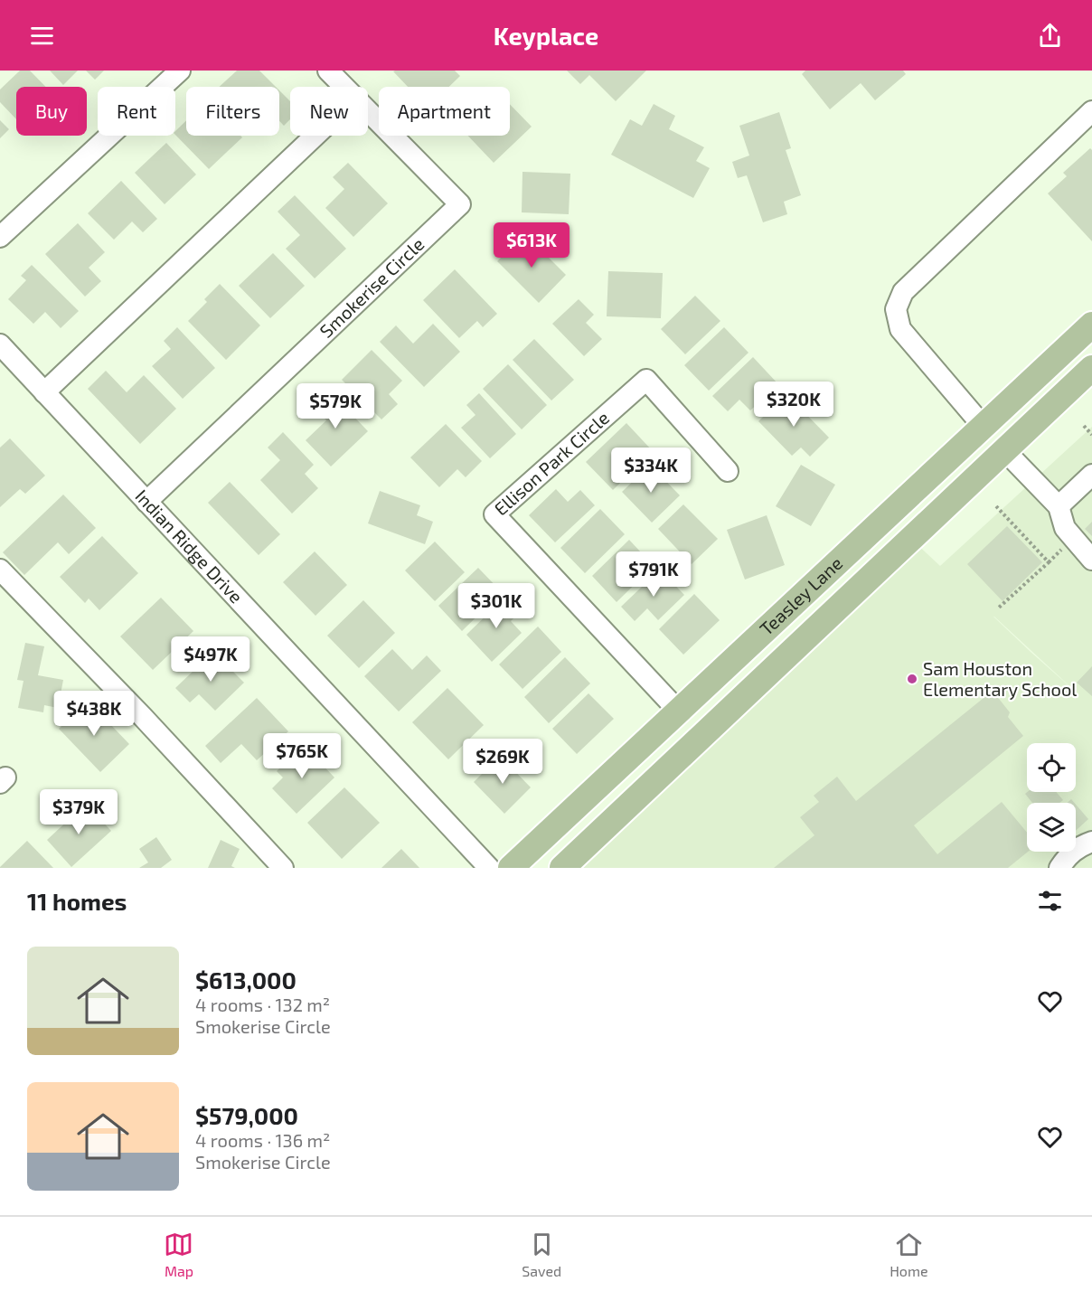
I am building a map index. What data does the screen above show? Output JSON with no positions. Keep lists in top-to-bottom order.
{
  "streets": {
    "main road": ["Teasley Lane"],
    "street": ["Smokerise Circle", "Ellison Park Circle", "Indian Ridge Drive"]
  },
  "crossings": [
    ["Smokerise Circle", "Indian Ridge Drive"],
    ["Ellison Park Circle", "Teasley Lane"]
  ],
  "places": ["Sam Houston Elementary School"],
  "page": {
    "header": "Keyplace",
    "chip": [
      "Buy",
      "Rent",
      "Filters",
      "New",
      "Apartment"
    ],
    "price": [
      "$613K",
      "$320K",
      "$579K",
      "$334K",
      "$791K",
      "$301K",
      "$497K",
      "$438K",
      "$765K",
      "$269K",
      "$379K"
    ],
    "heading": "11 homes",
    "list": [
      {
        "name": "$613,000",
        "note": "4 rooms · 132 m² · Smokerise Circle"
      },
      {
        "name": "$579,000",
        "note": "4 rooms · 136 m² · Smokerise Circle"
      }
    ],
    "tabs": ["Map", "Saved", "Home"]
  }
}
